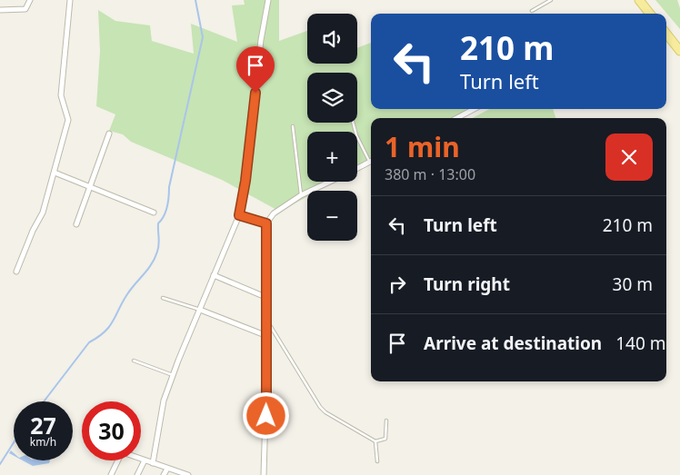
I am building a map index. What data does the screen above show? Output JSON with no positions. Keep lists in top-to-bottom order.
{
  "page": {
    "map_buttons": ["+", "−"],
    "turn": ["210 m", "Turn left"],
    "heading": ["1 min", "380 m · 13:00"],
    "list": [
      {
        "name": "Turn left",
        "value": "210 m"
      },
      {
        "name": "Turn right",
        "value": "30 m"
      },
      {
        "name": "Arrive at destination",
        "value": "140 m"
      }
    ],
    "speed": "27 km/h",
    "limit": "30"
  }
}
